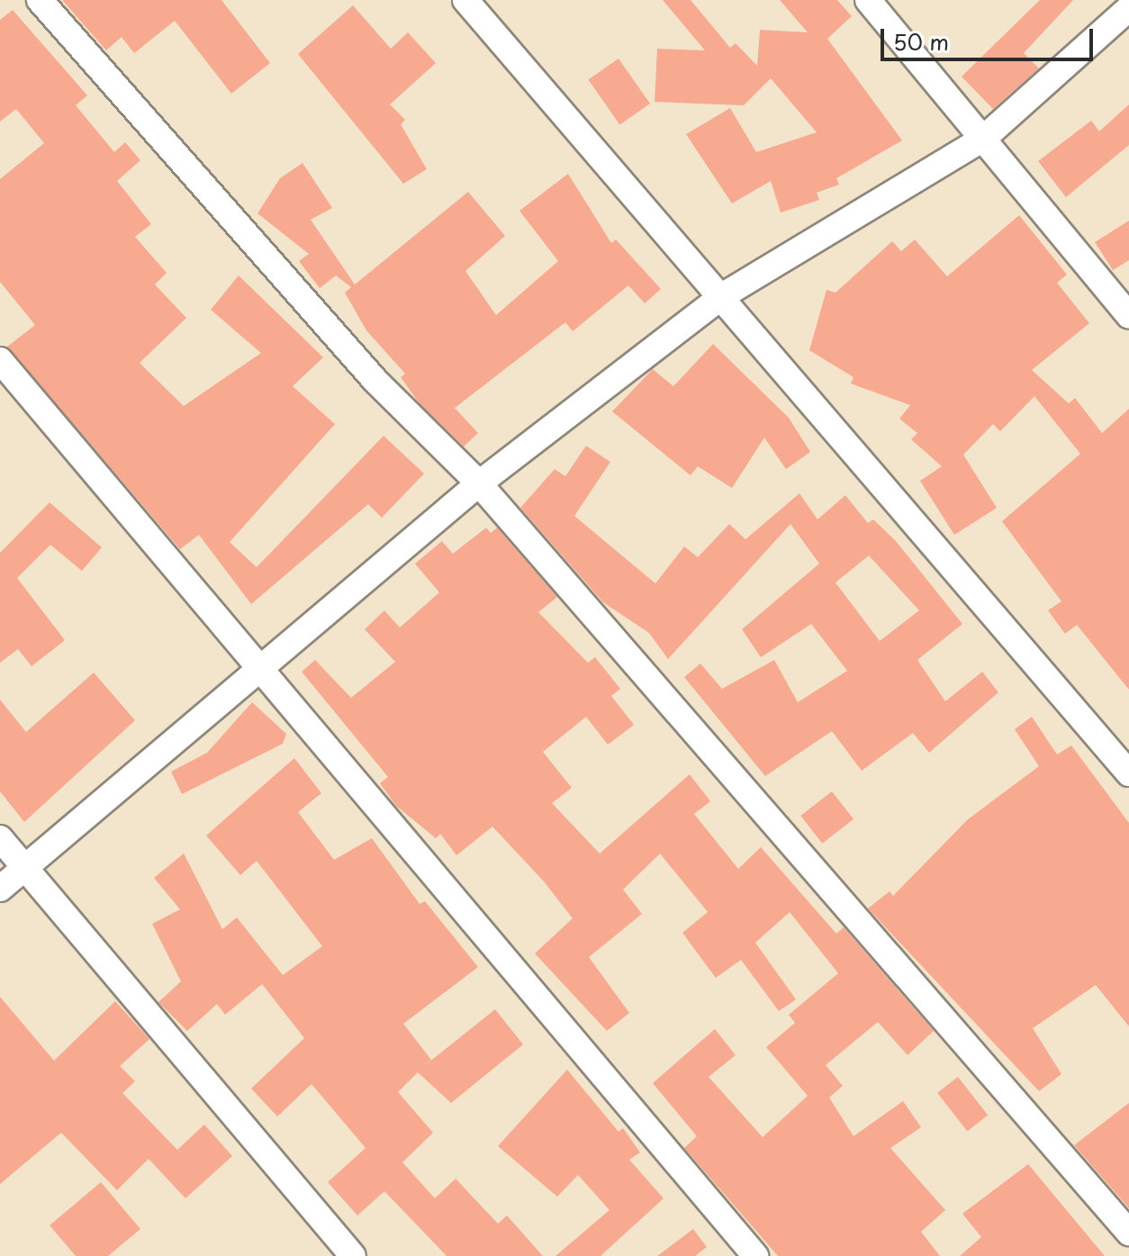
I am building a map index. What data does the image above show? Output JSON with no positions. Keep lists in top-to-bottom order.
{
  "scale_bar": "50 m"
}
